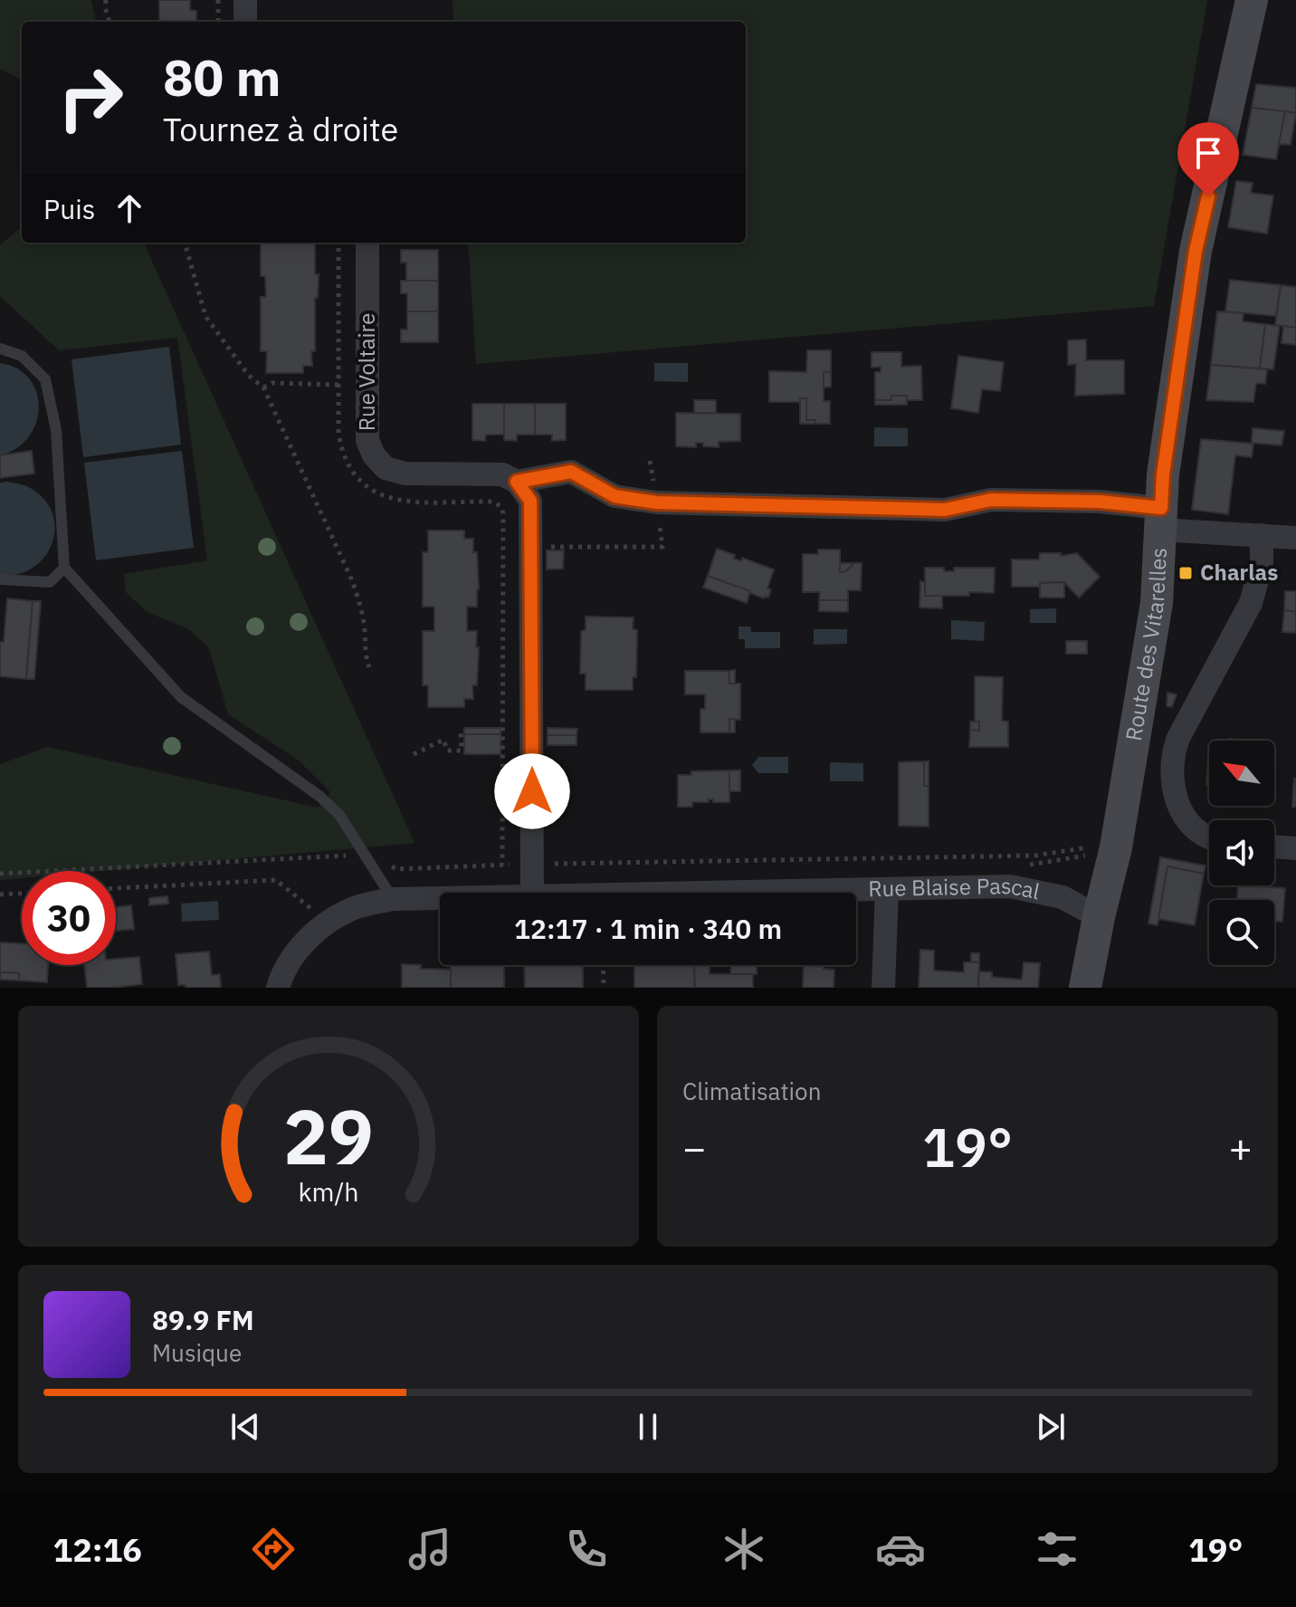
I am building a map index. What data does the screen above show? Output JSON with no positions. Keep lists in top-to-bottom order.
{
  "streets": {
    "main road": ["Route des Vitarelles"],
    "street": ["Rue Voltaire", "Rue Blaise Pascal"]
  },
  "crossings": [
    ["Route des Vitarelles", "Rue Blaise Pascal"]
  ],
  "places": {
    "transit": ["Charlas"]
  },
  "north": "top left",
  "page": {
    "turn": ["80 m", "Tournez à droite"],
    "then": "Puis",
    "limit": "30",
    "trip": "12:17 · 1 min · 340 m",
    "tile": "Climatisation",
    "heat": ["−", "19°", "+"],
    "song": ["89.9 FM", "Musique"],
    "tabs": ["12:16", "19°"],
    "gauge": ["29", "km/h"]
  }
}
